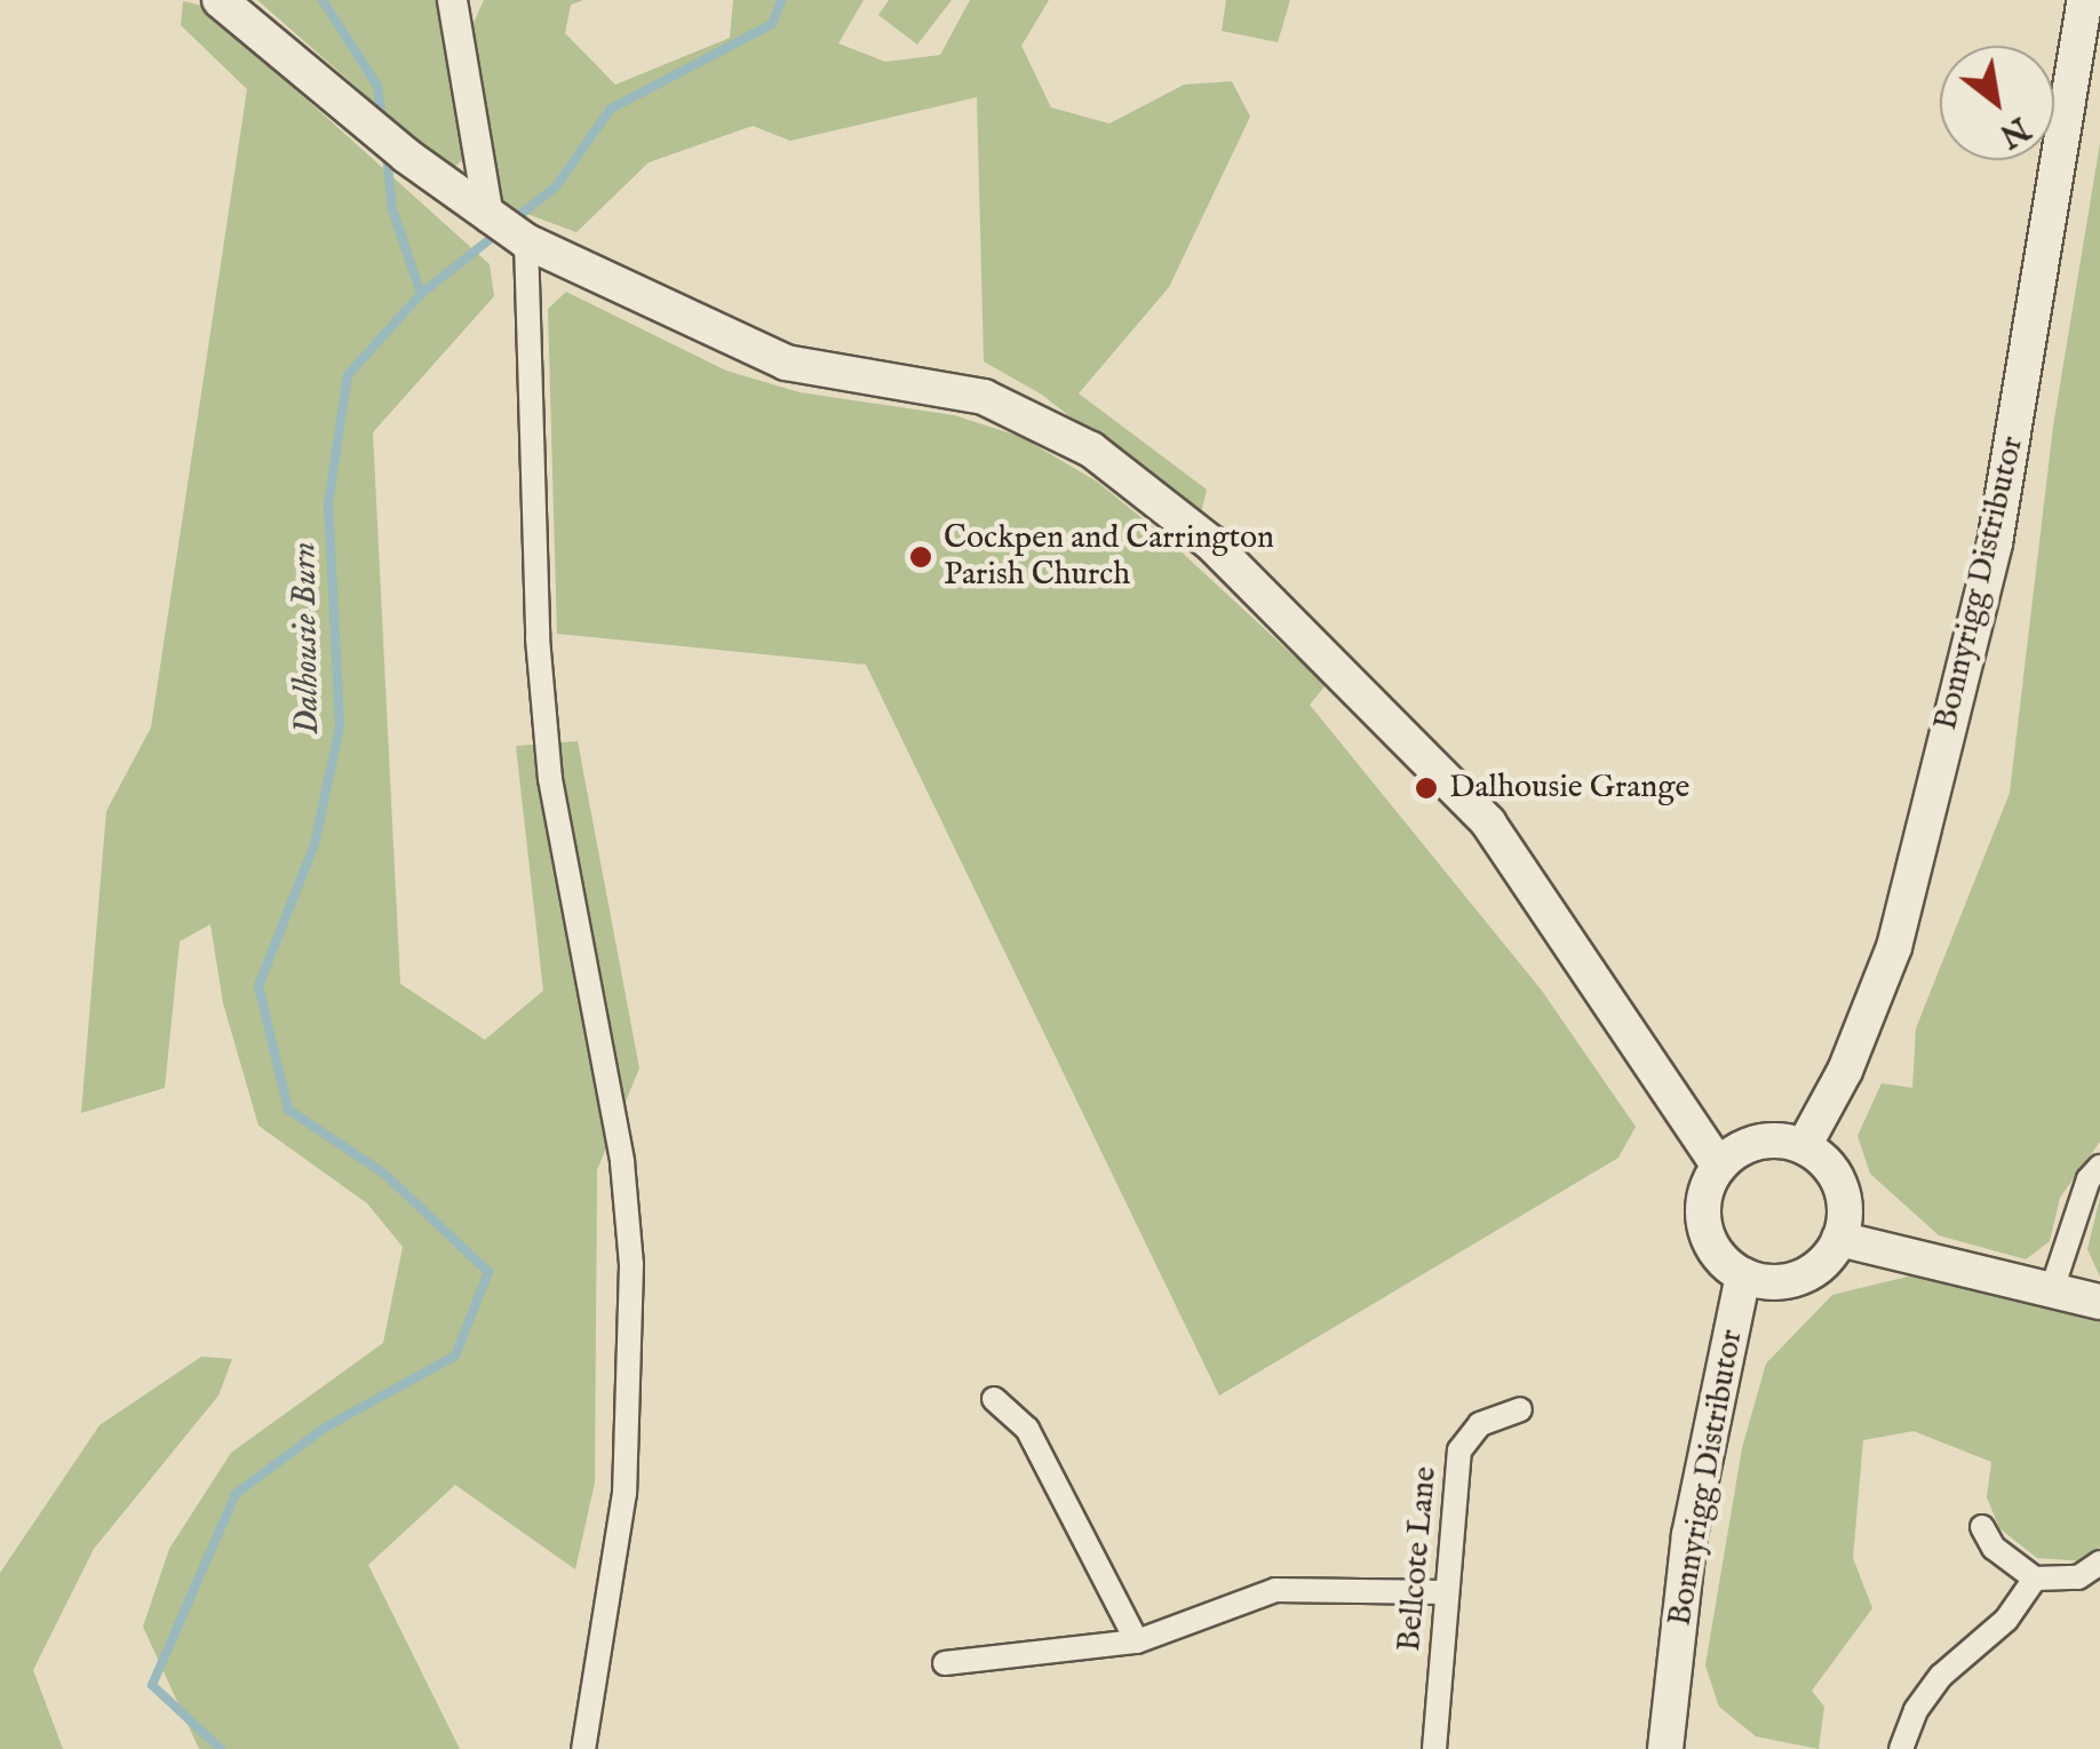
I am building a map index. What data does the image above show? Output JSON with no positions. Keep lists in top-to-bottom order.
{
  "streets": {
    "main road": ["Bonnyrigg Distributor"],
    "street": ["Bellcote Lane"]
  },
  "water": ["Dalhousie Burn"],
  "places": ["Cockpen and Carrington Parish Church", "Dalhousie Grange"],
  "north": "bottom right"
}
